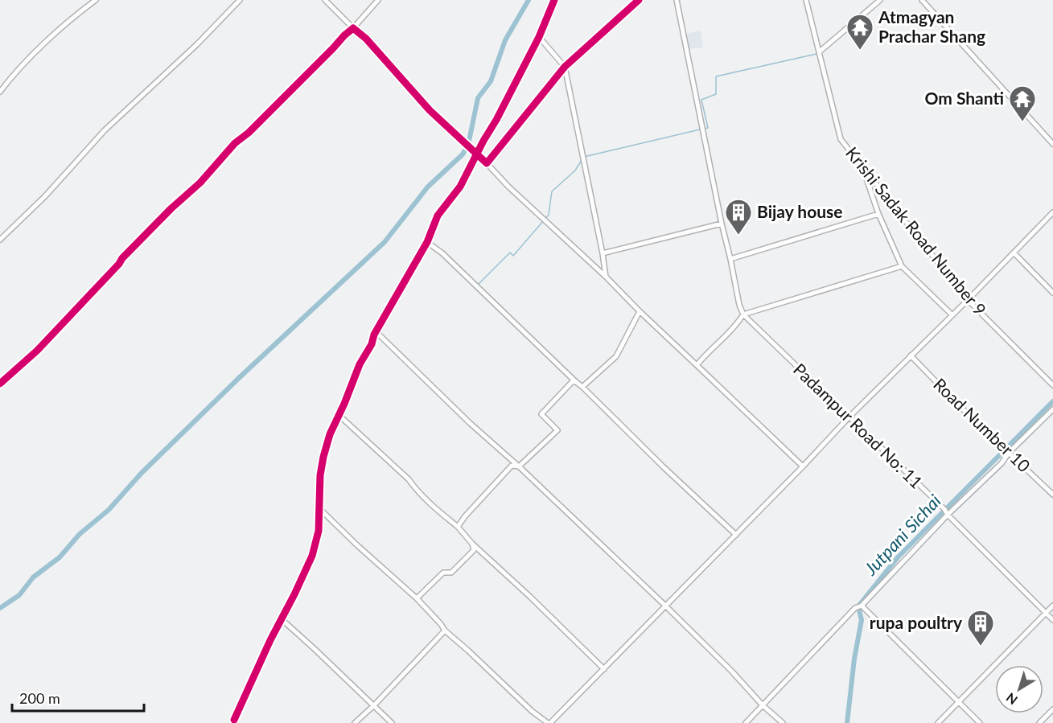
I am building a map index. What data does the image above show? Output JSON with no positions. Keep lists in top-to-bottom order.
{
  "streets": {
    "street": ["Krishi Sadak Road Number 9", "Road Number 10", "Padampur Road No: 11"]
  },
  "water": ["Jutpani Sichai"],
  "places": {
    "temple": ["Atmagyan Prachar Shang", "Om Shanti"],
    "building": ["Bijay house", "rupa poultry"]
  },
  "scale_bar": "200 m",
  "north": "bottom left"
}
